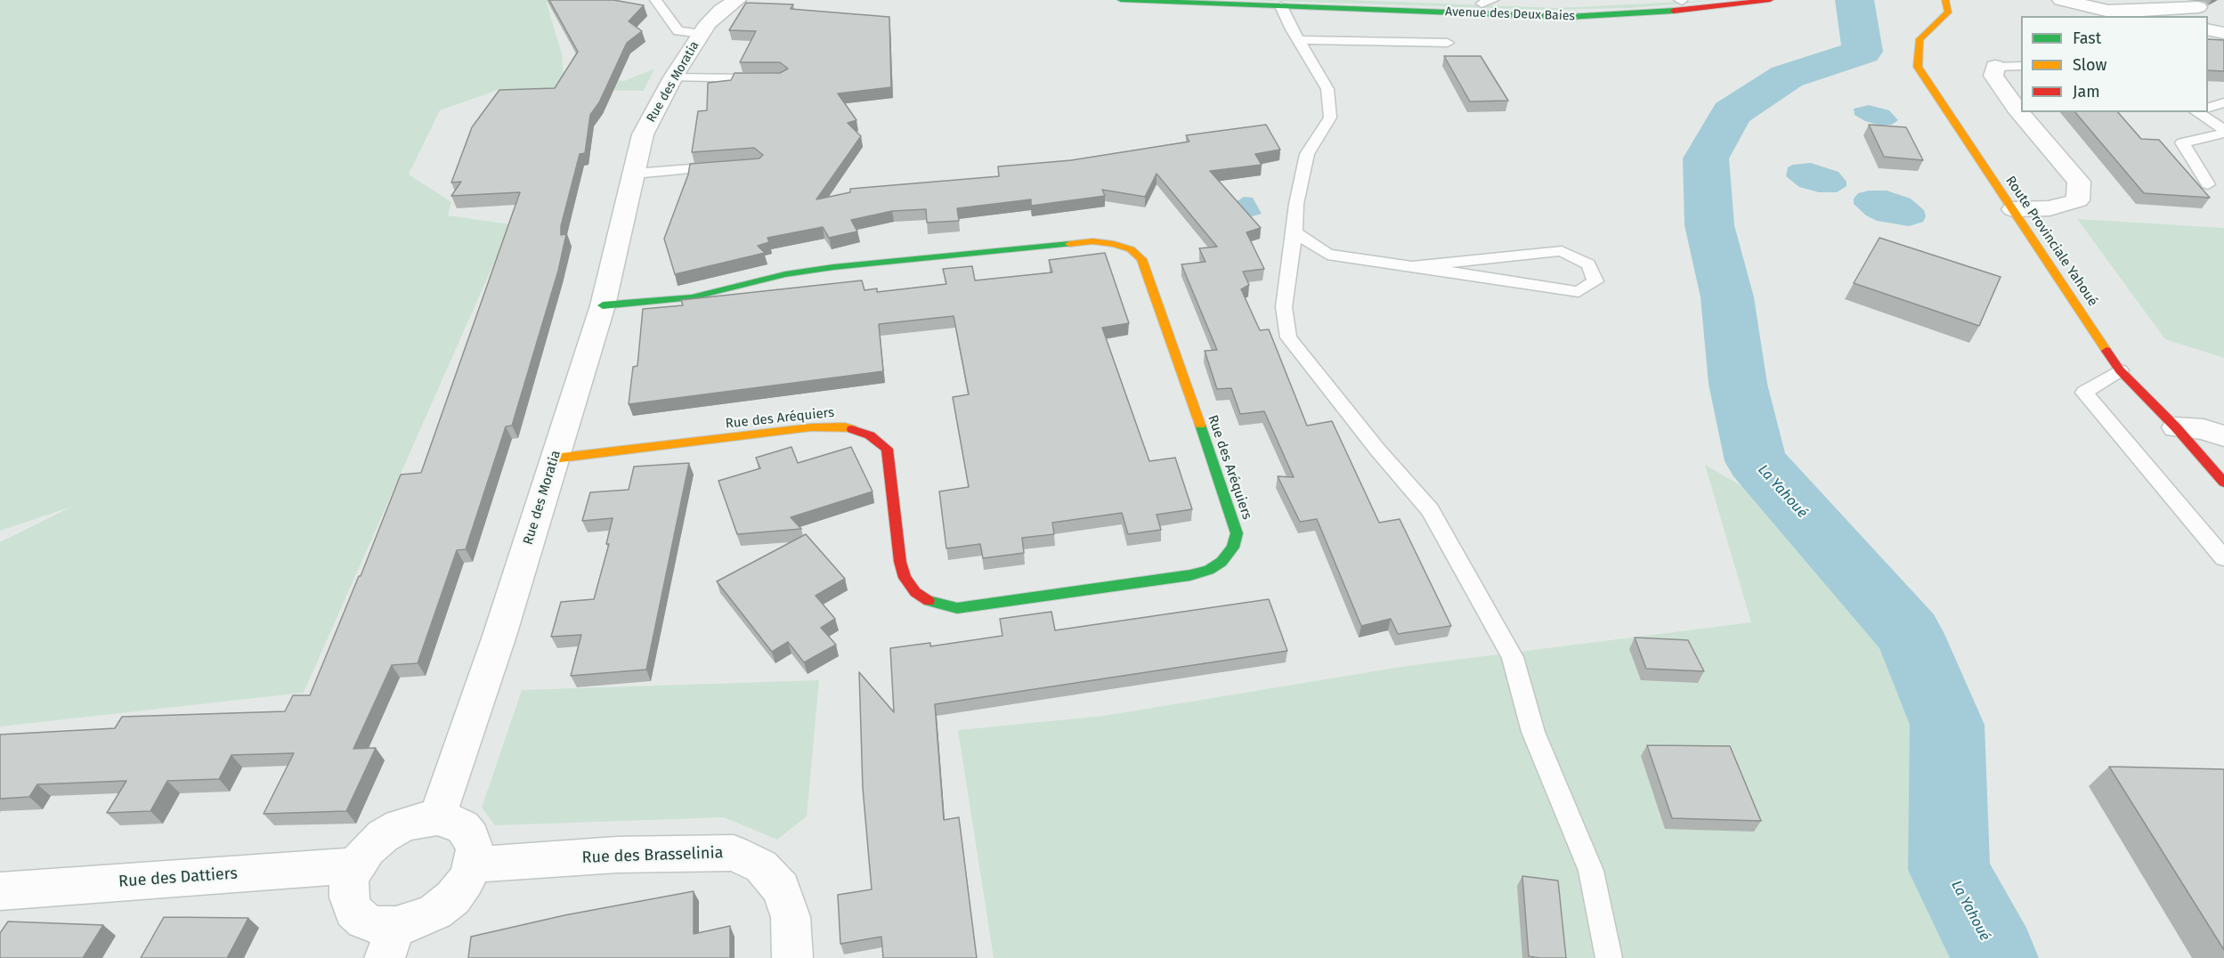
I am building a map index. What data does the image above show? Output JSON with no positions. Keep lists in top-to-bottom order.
{
  "streets": {
    "main road": ["Avenue des Deux Baies", "Route Provinciale Yahoué", "Rue des Aréquiers"],
    "street": ["Rue des Moratia", "Rue des Brasselinia", "Rue des Dattiers"]
  },
  "crossings": [
    ["Rue des Moratia", "Rue des Aréquiers"],
    ["Rue des Moratia", "Rue des Brasselinia"],
    ["Rue des Moratia", "Rue des Dattiers"],
    ["Rue des Brasselinia", "Rue des Dattiers"]
  ],
  "water": ["La Yahoué"],
  "legend": ["Fast", "Slow", "Jam"]
}
